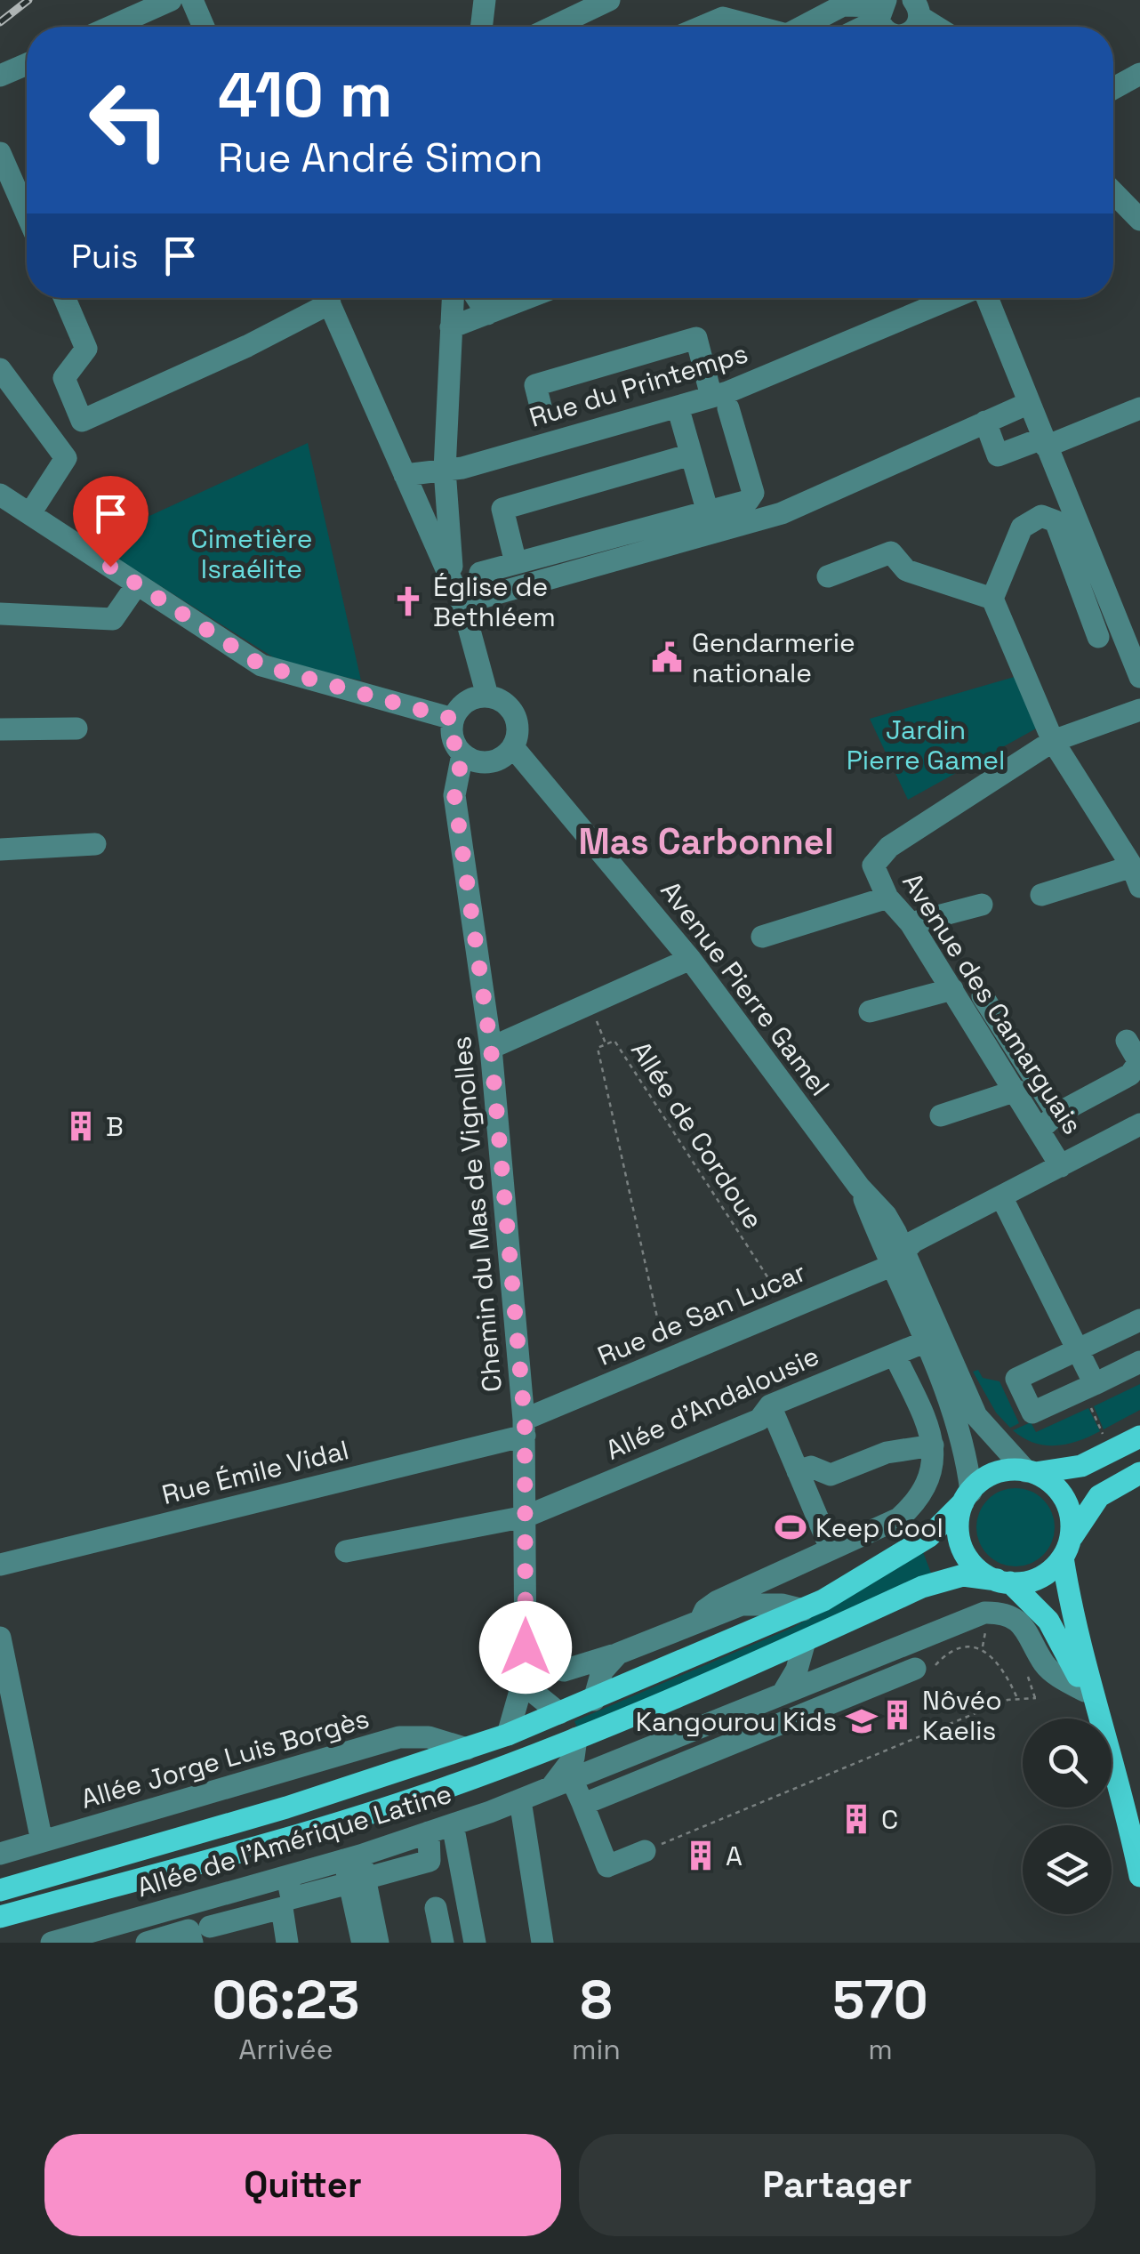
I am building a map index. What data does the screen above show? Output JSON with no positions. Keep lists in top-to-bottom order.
{
  "streets": {
    "street": [
      "Rue du Printemps",
      "Avenue Pierre Gamel",
      "Avenue des Camarguais",
      "Chemin du Mas de Vignolles",
      "Rue de San Lucar",
      "Allée d'Andalousie",
      "Rue Émile Vidal",
      "Allée Jorge Luis Borgès",
      "Allée de l'Amérique Latine"
    ],
    "path": ["Allée de Cordoue"]
  },
  "crossings": [
    ["Avenue Pierre Gamel", "Chemin du Mas de Vignolles"],
    ["Avenue Pierre Gamel", "Rue de San Lucar"],
    ["Avenue Pierre Gamel", "Allée d'Andalousie"],
    ["Avenue des Camarguais", "Rue de San Lucar"],
    ["Allée de Cordoue", "Rue de San Lucar"],
    ["Chemin du Mas de Vignolles", "Rue de San Lucar"],
    ["Chemin du Mas de Vignolles", "Allée d'Andalousie"],
    ["Chemin du Mas de Vignolles", "Rue Émile Vidal"],
    ["Rue de San Lucar", "Rue Émile Vidal"]
  ],
  "districts": ["Mas Carbonnel"],
  "parks": ["Cimetière Israélite", "Jardin Pierre Gamel"],
  "places": {
    "church": ["Église de Bethléem"],
    "public building": ["Gendarmerie nationale"],
    "building": [
      "B",
      "Nôvéo Kaelis",
      "C",
      "A"
    ],
    "sports": ["Keep Cool"],
    "school or university": ["Kangourou Kids"]
  },
  "page": {
    "turn": ["410 m", "Rue André Simon"],
    "then": "Puis",
    "eta": [
      "06:23",
      "Arrivée",
      "8",
      "min",
      "570",
      "m"
    ],
    "buttons": ["Quitter", "Partager"]
  }
}
